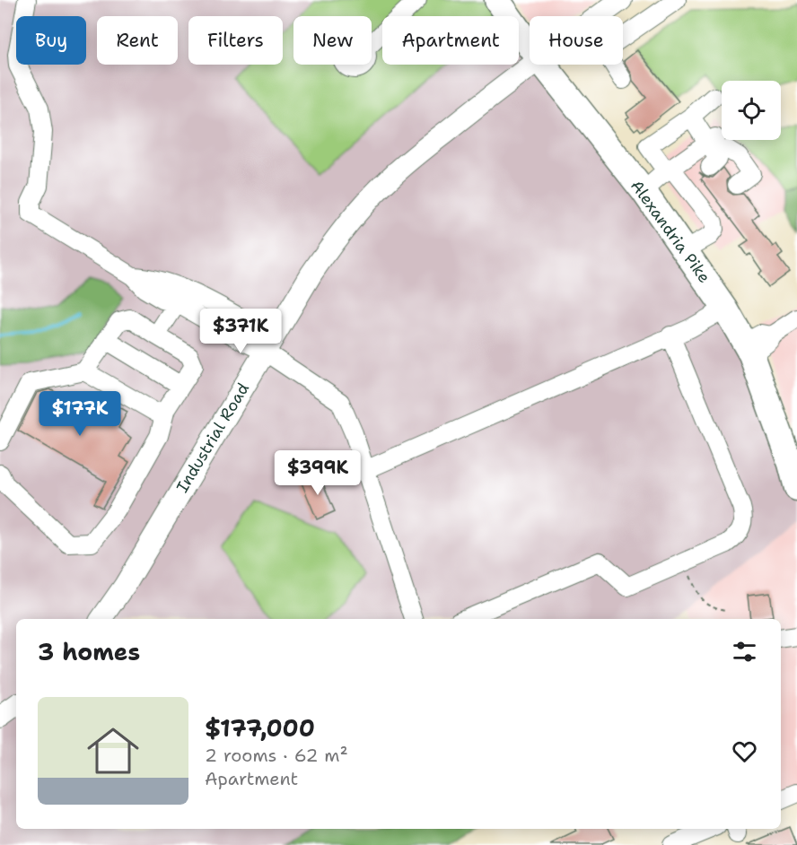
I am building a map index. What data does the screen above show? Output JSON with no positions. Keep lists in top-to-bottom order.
{
  "streets": {
    "highway": ["Alexandria Pike"],
    "main road": ["Industrial Road"]
  },
  "page": {
    "chip": [
      "Buy",
      "Rent",
      "Filters",
      "New",
      "Apartment",
      "House"
    ],
    "price": ["$371K", "$177K", "$399K"],
    "heading": "3 homes",
    "list": [
      {
        "name": "$177,000",
        "note": "2 rooms · 62 m² · Apartment"
      }
    ]
  }
}
